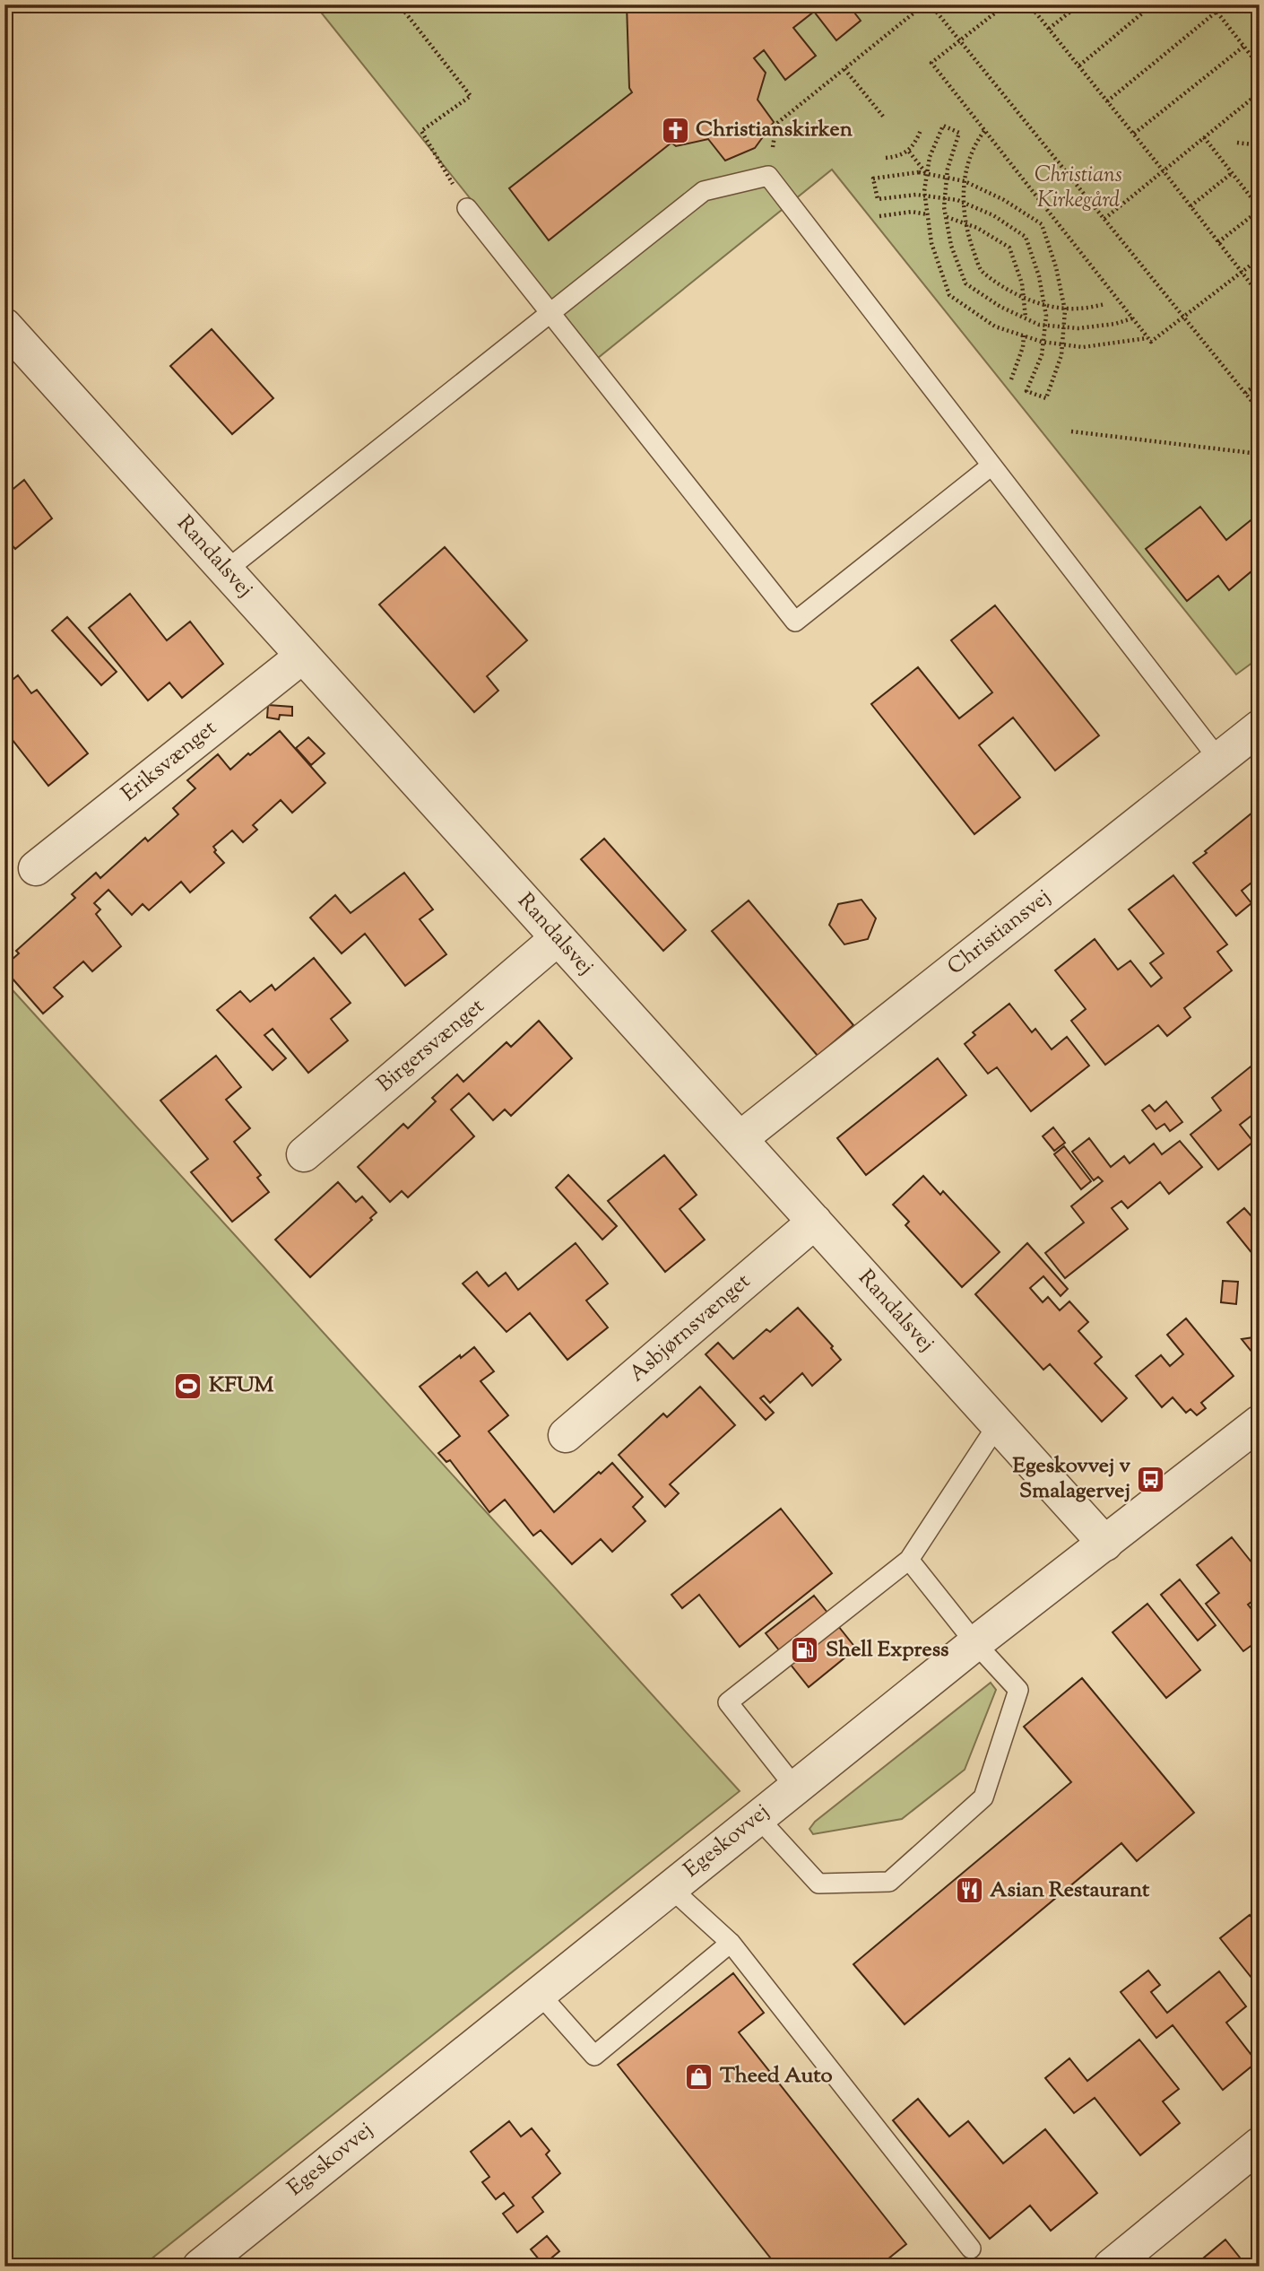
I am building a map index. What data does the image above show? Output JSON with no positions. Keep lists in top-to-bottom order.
{
  "streets": {
    "street": [
      "Randalsvej",
      "Eriksvænget",
      "Christiansvej",
      "Birgersvænget",
      "Asbjørnsvænget",
      "Egeskovvej"
    ]
  },
  "crossings": [
    ["Randalsvej", "Eriksvænget"],
    ["Randalsvej", "Christiansvej"],
    ["Randalsvej", "Birgersvænget"],
    ["Randalsvej", "Asbjørnsvænget"],
    ["Randalsvej", "Egeskovvej"]
  ],
  "parks": ["Christians Kirkegård"],
  "places": {
    "church": ["Christianskirken"],
    "sports": ["KFUM"],
    "bus stop": ["Egeskovvej v Smalagervej"],
    "fuel station": ["Shell Express"],
    "restaurant": ["Asian Restaurant"],
    "shop": ["Theed Auto"]
  }
}
